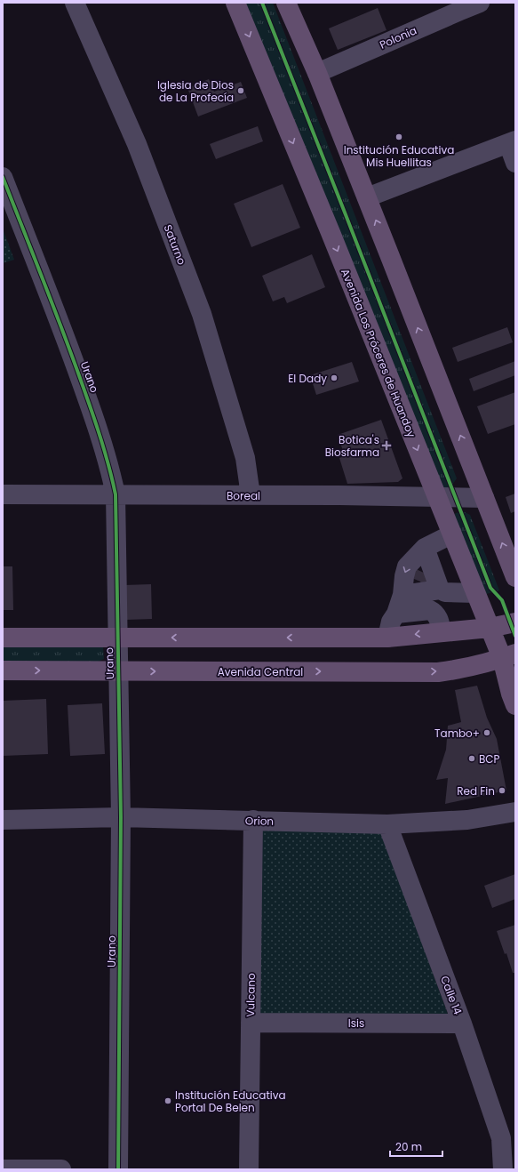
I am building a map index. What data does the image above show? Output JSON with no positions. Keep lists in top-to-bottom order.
{
  "streets": {
    "main road": ["Avenida Los Próceres de Huandoy", "Avenida Central"],
    "street": [
      "Polonia",
      "Saturno",
      "Urano",
      "Boreal",
      "Orion",
      "Vulcano",
      "Calle 14",
      "Isis"
    ]
  },
  "crossings": [
    ["Saturno", "Boreal"],
    ["Avenida Los Próceres de Huandoy", "Boreal"],
    ["Avenida Los Próceres de Huandoy", "Avenida Central"],
    ["Urano", "Boreal"],
    ["Urano", "Avenida Central"],
    ["Urano", "Orion"],
    ["Orion", "Vulcano"],
    ["Orion", "Calle 14"],
    ["Vulcano", "Isis"],
    ["Calle 14", "Isis"]
  ],
  "places": {
    "other": [
      "Iglesia de Dios de La Profecía",
      "Institución Educativa Mis Huellitas",
      "El Dady",
      "Tambo+",
      "BCP",
      "Red Fin",
      "Institución Educativa Portal De Belen"
    ],
    "health": ["Botica's Biosfarma"]
  },
  "scale_bar": "20 m"
}
